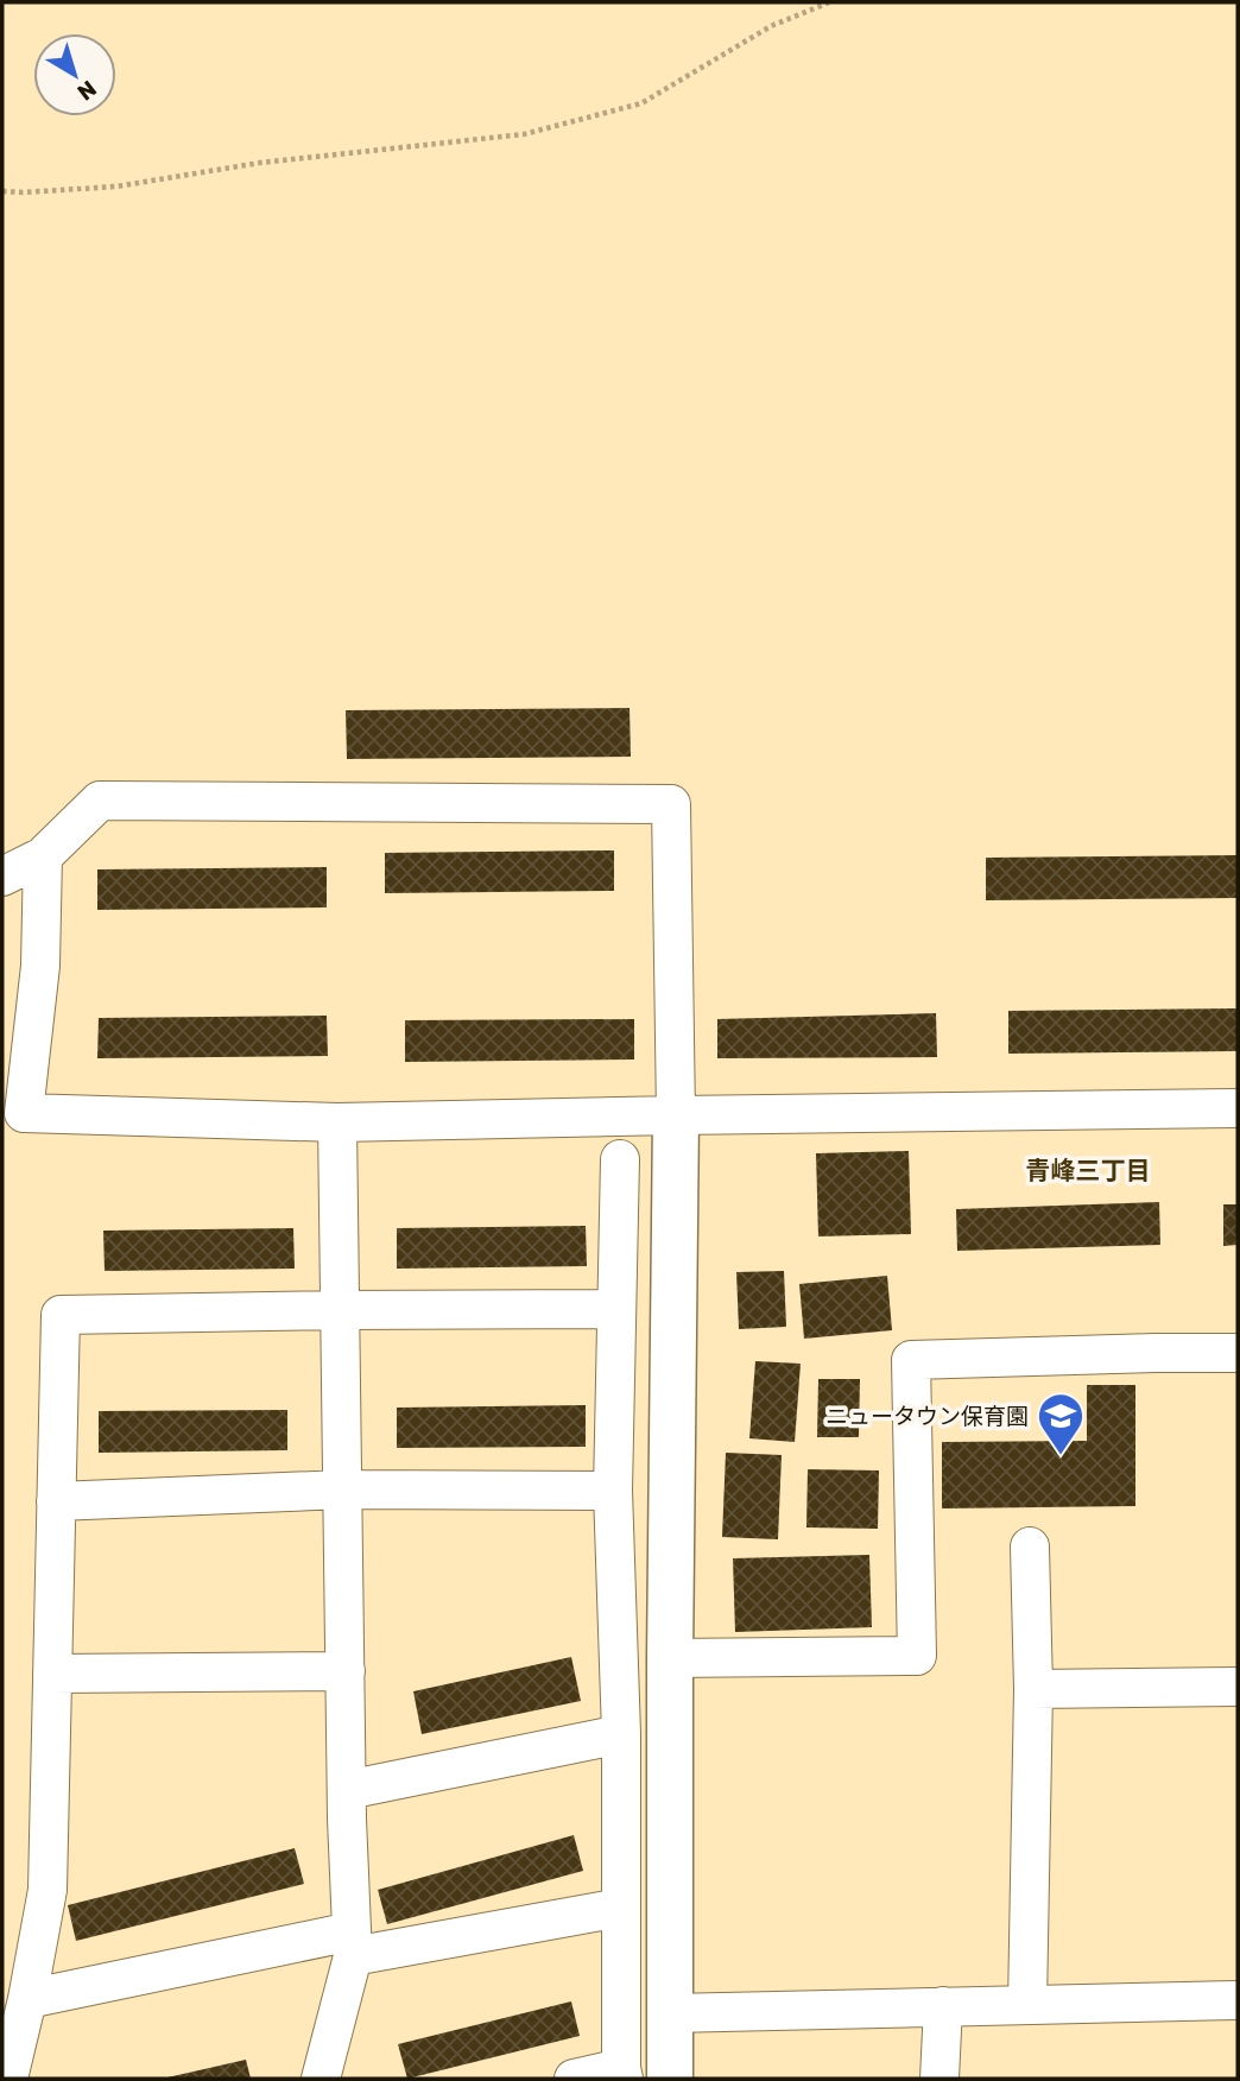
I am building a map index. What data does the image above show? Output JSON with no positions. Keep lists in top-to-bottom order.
{
  "districts": ["青峰三丁目"],
  "places": {
    "school or university": ["ニュータウン保育園"]
  },
  "north": "bottom right"
}
